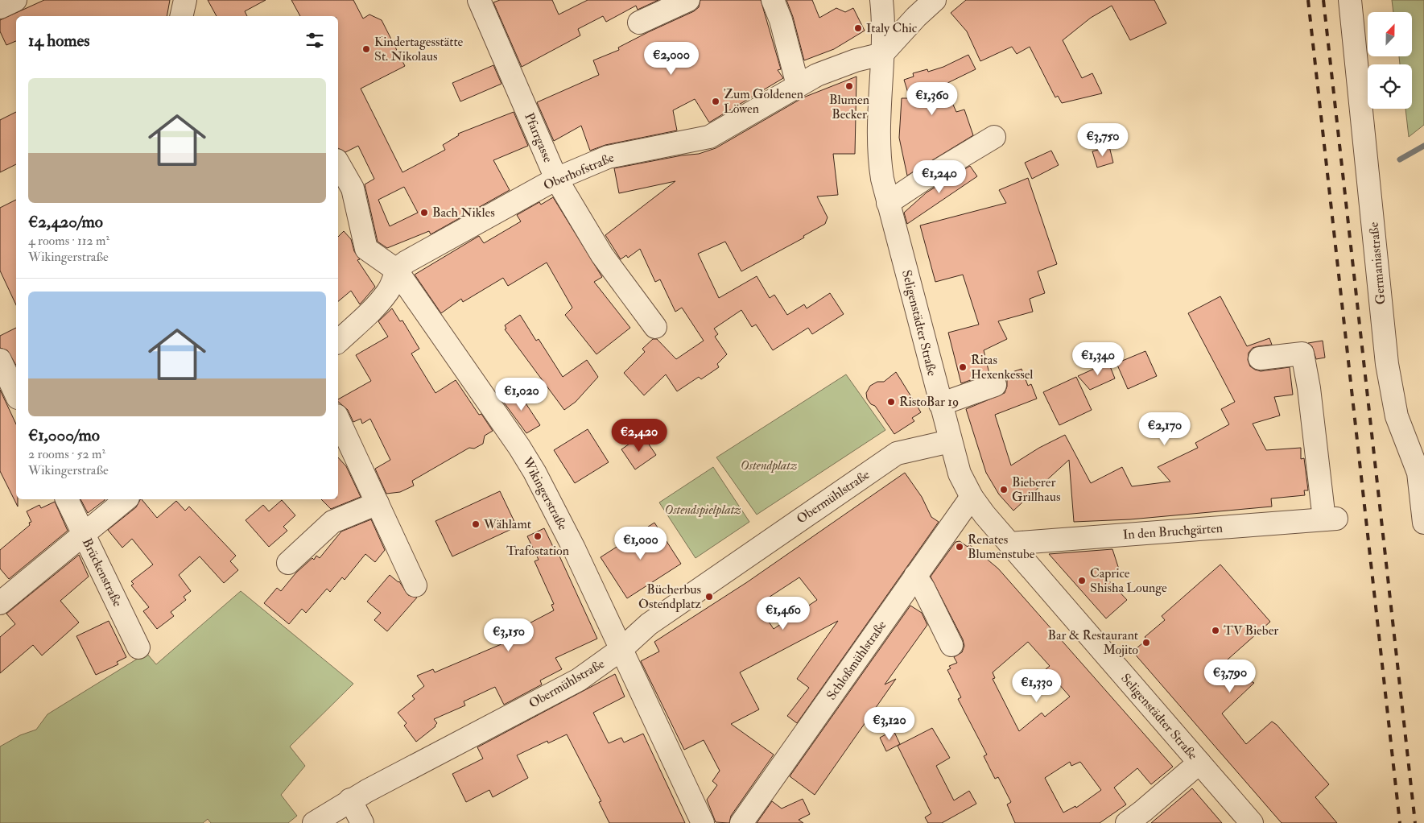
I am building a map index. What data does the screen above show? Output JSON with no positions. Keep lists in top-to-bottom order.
{
  "streets": {
    "street": [
      "Pfarrgasse",
      "Oberhofstraße",
      "Germaniastraße",
      "Seligenstädter Straße",
      "Wikingerstraße",
      "Obermühlstraße",
      "In den Bruchgärten",
      "Brückenstraße",
      "Schloßmühlstraße"
    ]
  },
  "crossings": [
    ["Pfarrgasse", "Oberhofstraße"],
    ["Oberhofstraße", "Seligenstädter Straße"],
    ["Oberhofstraße", "Wikingerstraße"],
    ["Seligenstädter Straße", "Obermühlstraße"],
    ["Seligenstädter Straße", "In den Bruchgärten"],
    ["Seligenstädter Straße", "Schloßmühlstraße"],
    ["Wikingerstraße", "Obermühlstraße"]
  ],
  "parks": ["Ostendplatz", "Ostendspielplatz"],
  "places": [
    "Italy Chic",
    "Kindertagesstätte St. Nikolaus",
    "Blumen Becker",
    "Zum Goldenen Löwen",
    "Bach Nikles",
    "Ritas Hexenkessel",
    "RistoBar 19",
    "Bieberer Grillhaus",
    "Wählamt",
    "Trafostation",
    "Renates Blumenstube",
    "Caprice Shisha Lounge",
    "Bücherbus Ostendplatz",
    "TV Bieber",
    "Bar & Restaurant Mojito"
  ],
  "north": "top",
  "page": {
    "heading": "14 homes",
    "price": [
      "€2,000",
      "€1,360",
      "€3,750",
      "€1,240",
      "€1,340",
      "€1,020",
      "€2,170",
      "€2,420",
      "€1,000",
      "€1,460",
      "€3,150",
      "€3,790",
      "€1,330",
      "€3,120"
    ],
    "list": [
      {
        "name": "€2,420/mo",
        "note": "4 rooms · 112 m² · Wikingerstraße"
      },
      {
        "name": "€1,000/mo",
        "note": "2 rooms · 52 m² · Wikingerstraße"
      }
    ]
  }
}
